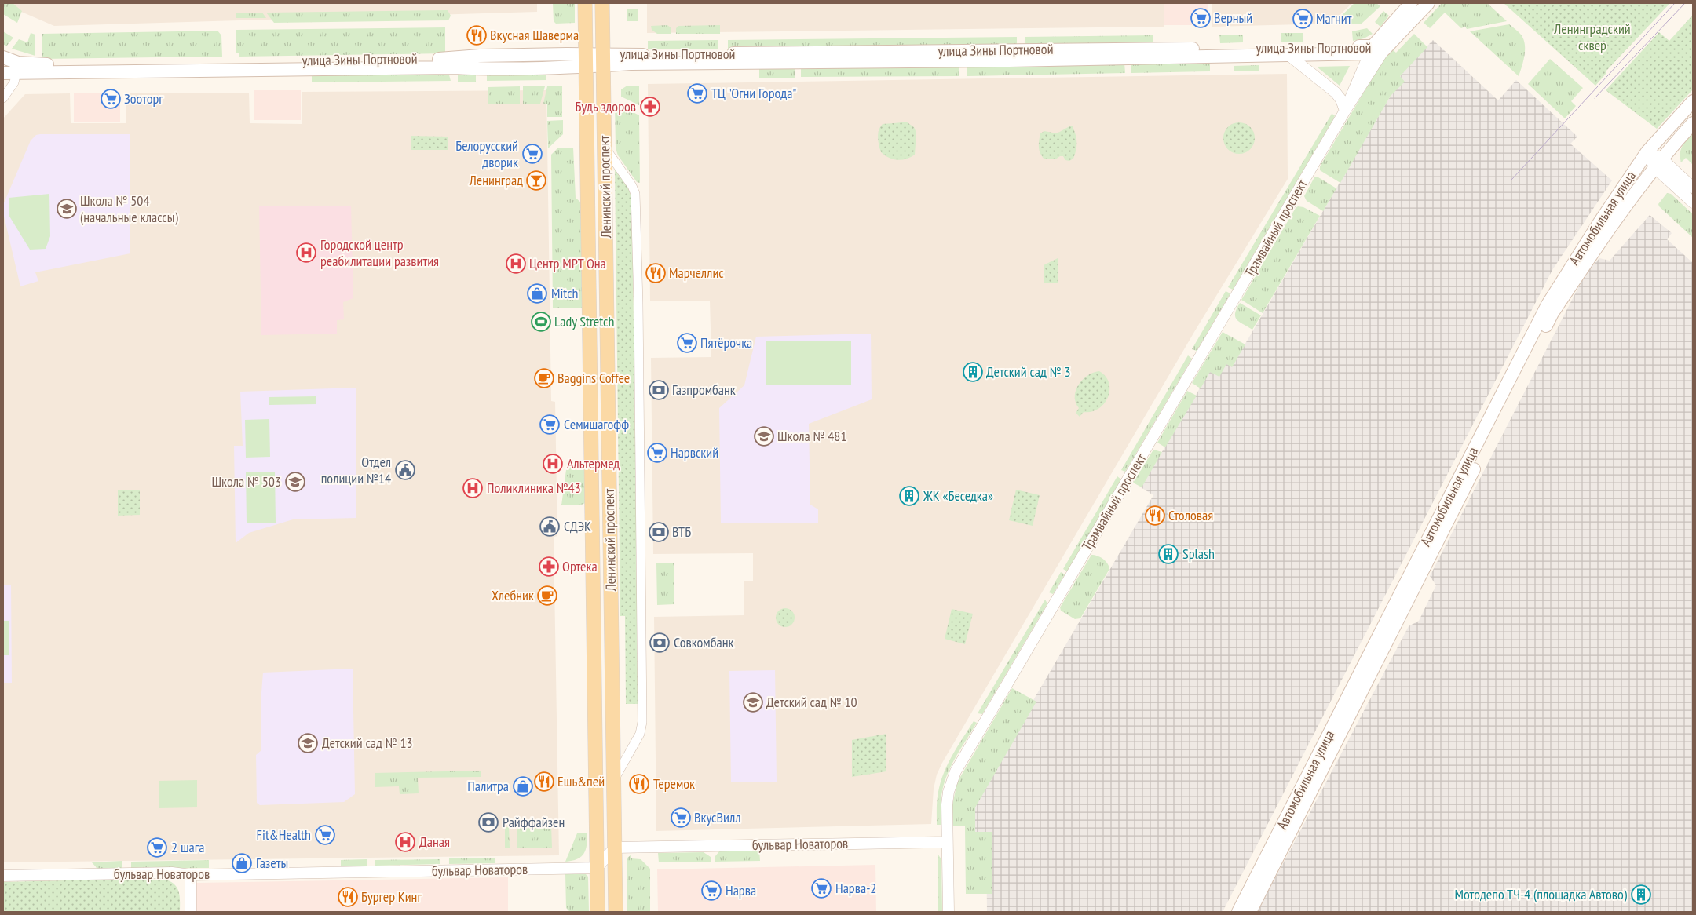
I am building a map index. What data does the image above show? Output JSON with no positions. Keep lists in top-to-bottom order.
{
  "streets": {
    "main road": [
      "улица Зины Портновой",
      "Ленинский проспект",
      "Автомобильная улица",
      "Трамвайный проспект"
    ],
    "street": ["бульвар Новаторов"]
  },
  "crossings": [
    ["улица Зины Портновой", "Ленинский проспект"],
    ["улица Зины Портновой", "Трамвайный проспект"],
    ["Ленинский проспект", "бульвар Новаторов"],
    ["Трамвайный проспект", "бульвар Новаторов"]
  ],
  "parks": ["Ленинградский сквер"],
  "places": {
    "supermarket": [
      "Верный",
      "Магнит",
      "ТЦ \"Огни Города\"",
      "Зооторг",
      "Белорусский дворик",
      "Пятёрочка",
      "Семишагофф",
      "Нарвский",
      "ВкусВилл",
      "Fit&Health",
      "2 шага",
      "Нарва-2",
      "Нарва"
    ],
    "restaurant": [
      "Вкусная Шаверма",
      "Марчеллис",
      "Столовая",
      "Ешь&пей",
      "Теремок",
      "Бургер Кинг"
    ],
    "pharmacy": ["Будь здоров", "Ортека"],
    "bar": ["Ленинград"],
    "school or university": [
      "Школа № 504 (начальные классы)",
      "Школа № 481",
      "Школа № 503",
      "Детский сад № 10",
      "Детский сад № 13"
    ],
    "hospital": [
      "Городской центр реабилитации развития",
      "Центр МРТ Она",
      "Альтермед",
      "Поликлиника №43",
      "Даная"
    ],
    "shop": ["Mitch", "Палитра", "Газеты"],
    "sports": ["Lady Stretch"],
    "building": [
      "Детский сад № 3",
      "ЖК «Беседка»",
      "Splash",
      "Мотодепо ТЧ-4 (площадка Автово)"
    ],
    "cafe": ["Baggins Coffee", "Хлебник"],
    "bank": [
      "Газпромбанк",
      "ВТБ",
      "Совкомбанк",
      "Райффайзен"
    ],
    "public building": ["Отдел полиции №14", "СДЭК"]
  }
}
